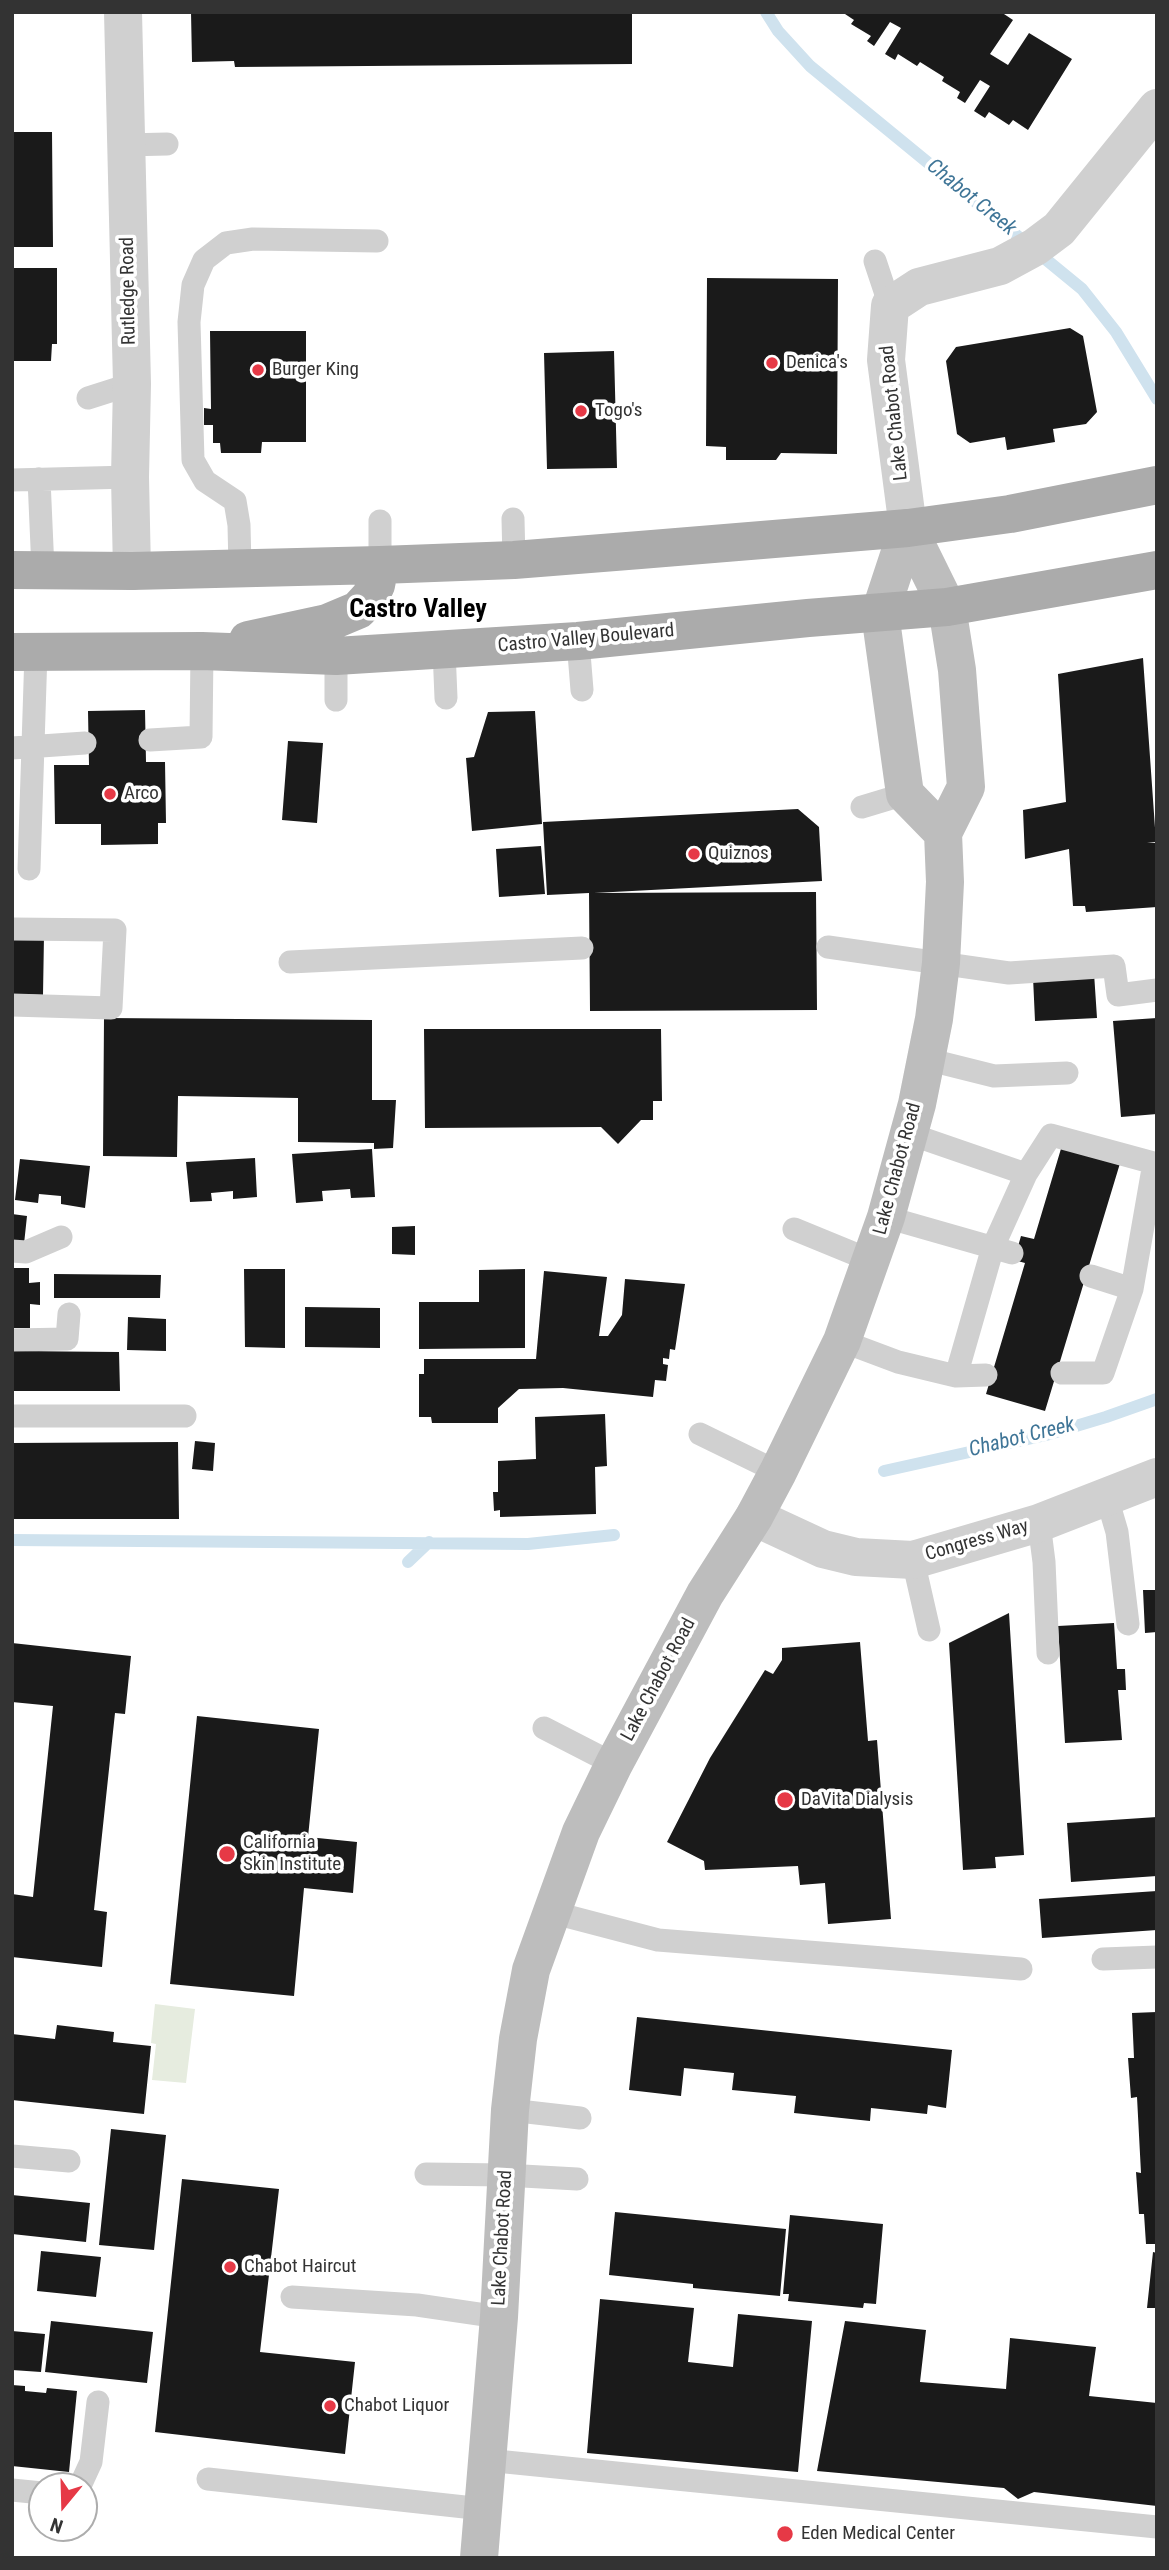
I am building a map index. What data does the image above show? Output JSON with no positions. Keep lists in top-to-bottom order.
{
  "streets": {
    "main road": ["Lake Chabot Road", "Castro Valley Boulevard"],
    "street": ["Rutledge Road", "Congress Way"]
  },
  "crossings": [
    ["Lake Chabot Road", "Castro Valley Boulevard"],
    ["Lake Chabot Road", "Congress Way"]
  ],
  "districts": ["Castro Valley"],
  "water": ["Chabot Creek"],
  "places": [
    "Denica's",
    "Burger King",
    "Togo's",
    "Arco",
    "Quiznos",
    "DaVita Dialysis",
    "California Skin Institute",
    "Chabot Haircut",
    "Chabot Liquor",
    "Eden Medical Center"
  ],
  "north": "bottom"
}
